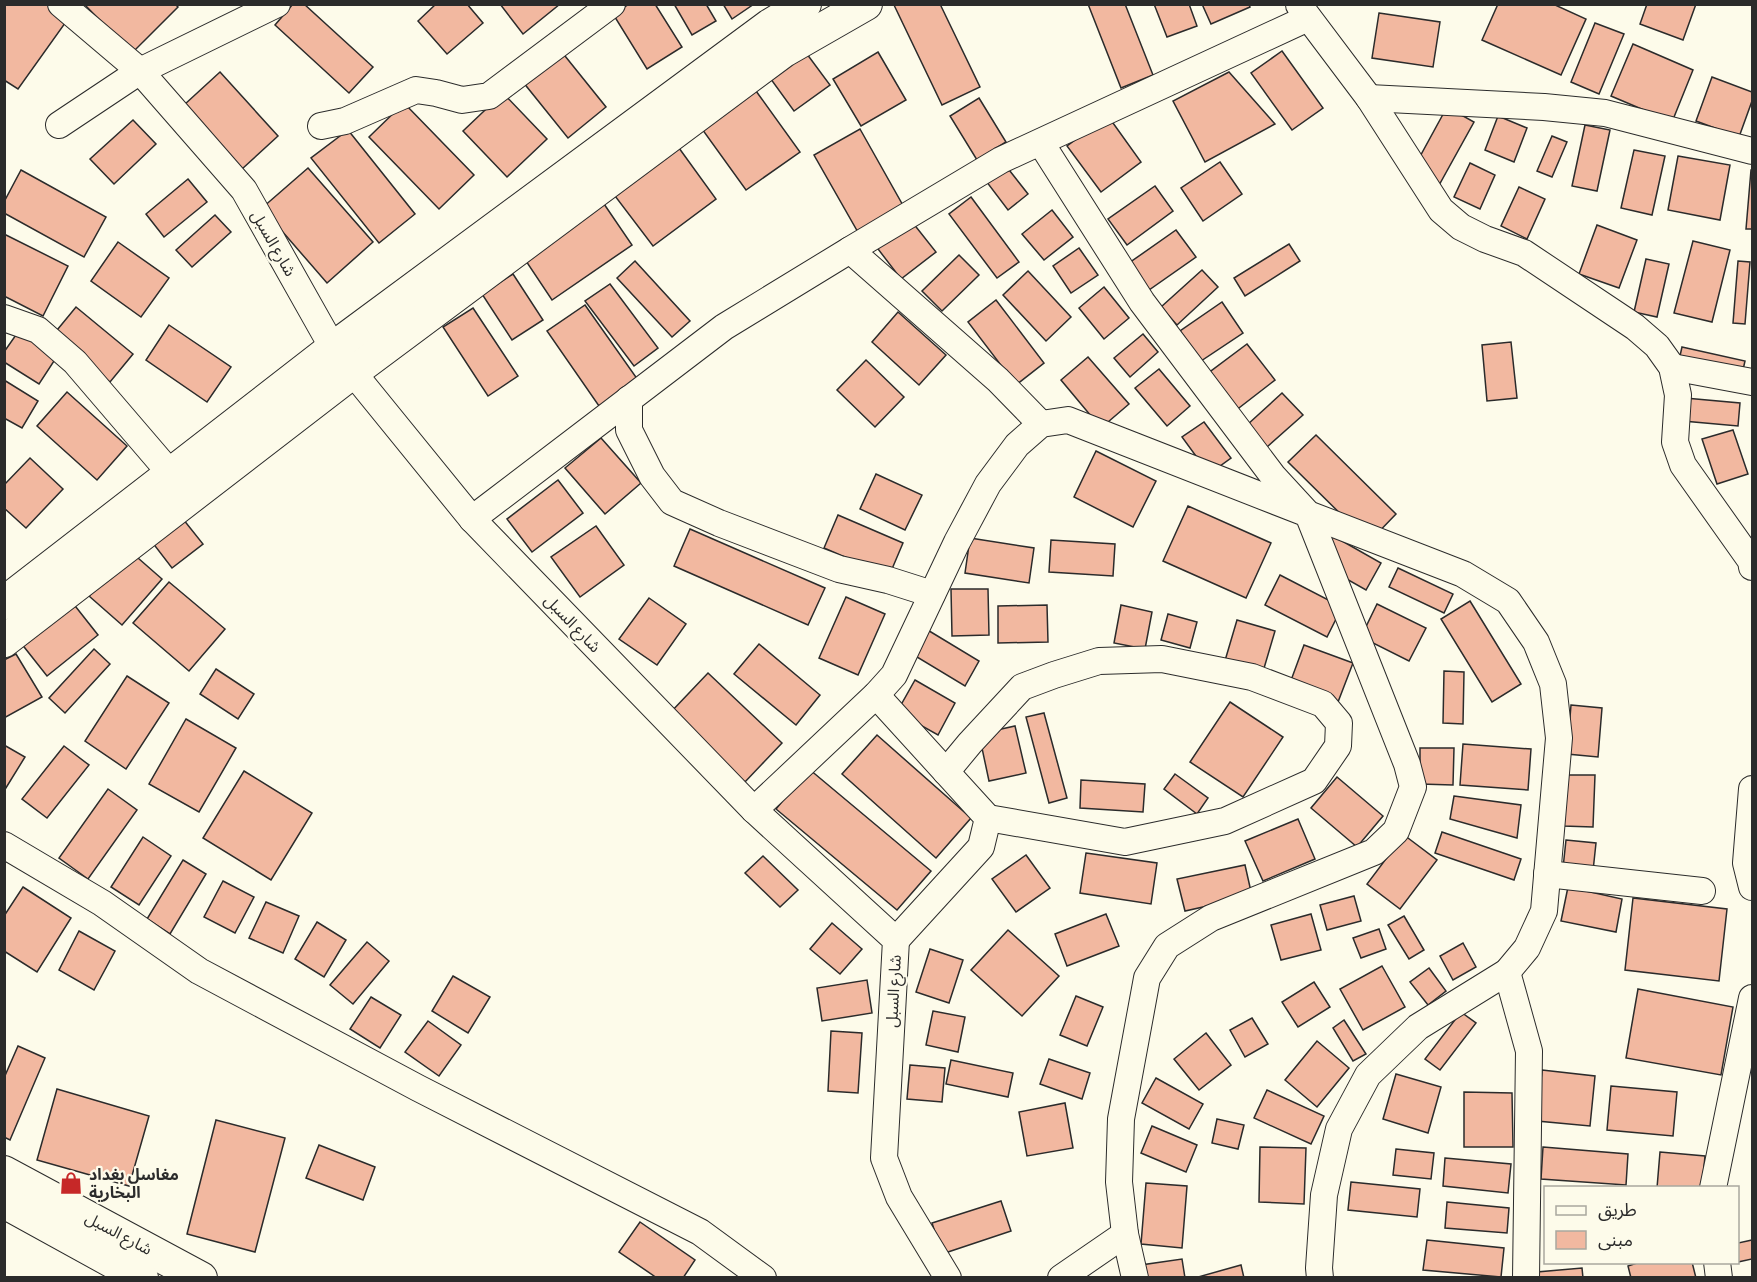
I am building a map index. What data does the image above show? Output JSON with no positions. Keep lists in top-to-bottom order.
{
  "streets": {
    "main road": ["شارع السبل"]
  },
  "places": {
    "shop": ["مغاسل بغداد البخارية"]
  },
  "legend": ["طريق", "مبنى"]
}
